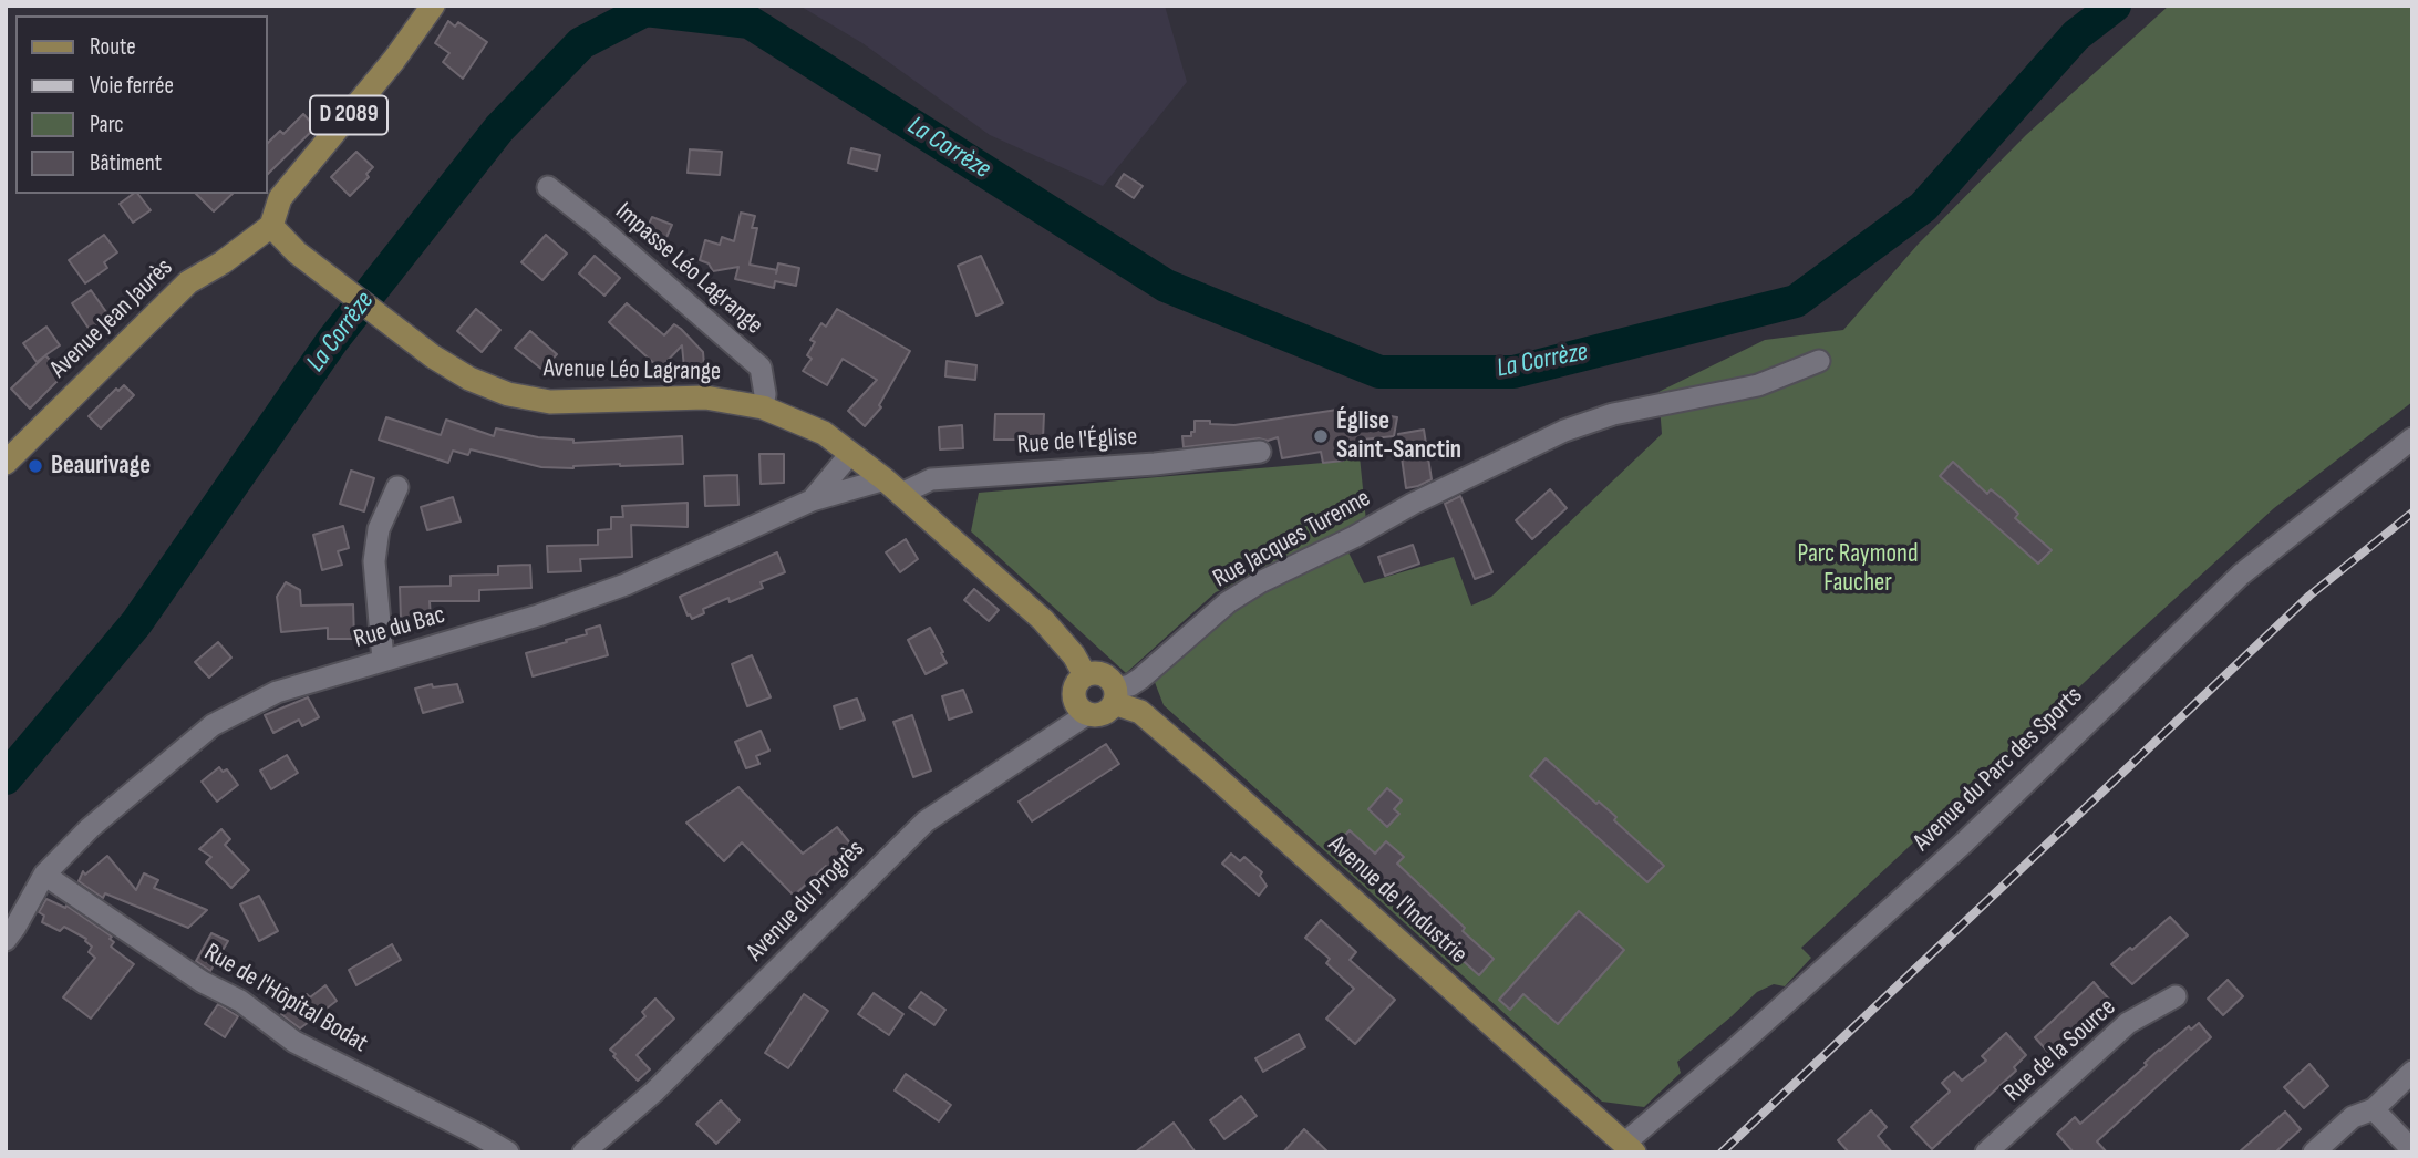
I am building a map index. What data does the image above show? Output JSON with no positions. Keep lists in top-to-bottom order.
{
  "streets": {
    "main road": [
      "D 2089",
      "Avenue Jean Jaurès",
      "Avenue Léo Lagrange",
      "Avenue de l'Industrie"
    ],
    "street": [
      "Impasse Léo Lagrange",
      "Rue de l'Église",
      "Rue Jacques Turenne",
      "Rue du Bac",
      "Avenue du Parc des Sports",
      "Avenue du Progrès",
      "Rue de l'Hôpital Bodat",
      "Rue de la Source"
    ]
  },
  "crossings": [
    ["D 2089", "Avenue Jean Jaurès"],
    ["D 2089", "Avenue Léo Lagrange"],
    ["Impasse Léo Lagrange", "Avenue Léo Lagrange"],
    ["Avenue Jean Jaurès", "Avenue Léo Lagrange"],
    ["Avenue Léo Lagrange", "Rue de l'Église"],
    ["Avenue Léo Lagrange", "Rue Jacques Turenne"],
    ["Avenue Léo Lagrange", "Rue du Bac"],
    ["Avenue Léo Lagrange", "Avenue de l'Industrie"],
    ["Avenue Léo Lagrange", "Avenue du Progrès"],
    ["Rue de l'Église", "Rue du Bac"],
    ["Rue Jacques Turenne", "Avenue de l'Industrie"],
    ["Rue Jacques Turenne", "Avenue du Progrès"],
    ["Rue du Bac", "Rue de l'Hôpital Bodat"],
    ["Avenue du Parc des Sports", "Avenue de l'Industrie"],
    ["Avenue de l'Industrie", "Avenue du Progrès"]
  ],
  "water": ["La Corrèze"],
  "parks": ["Parc Raymond Faucher"],
  "places": ["Église Saint-Sanctin", "Beaurivage"],
  "legend": [
    "Route",
    "Voie ferrée",
    "Parc",
    "Bâtiment"
  ]
}
